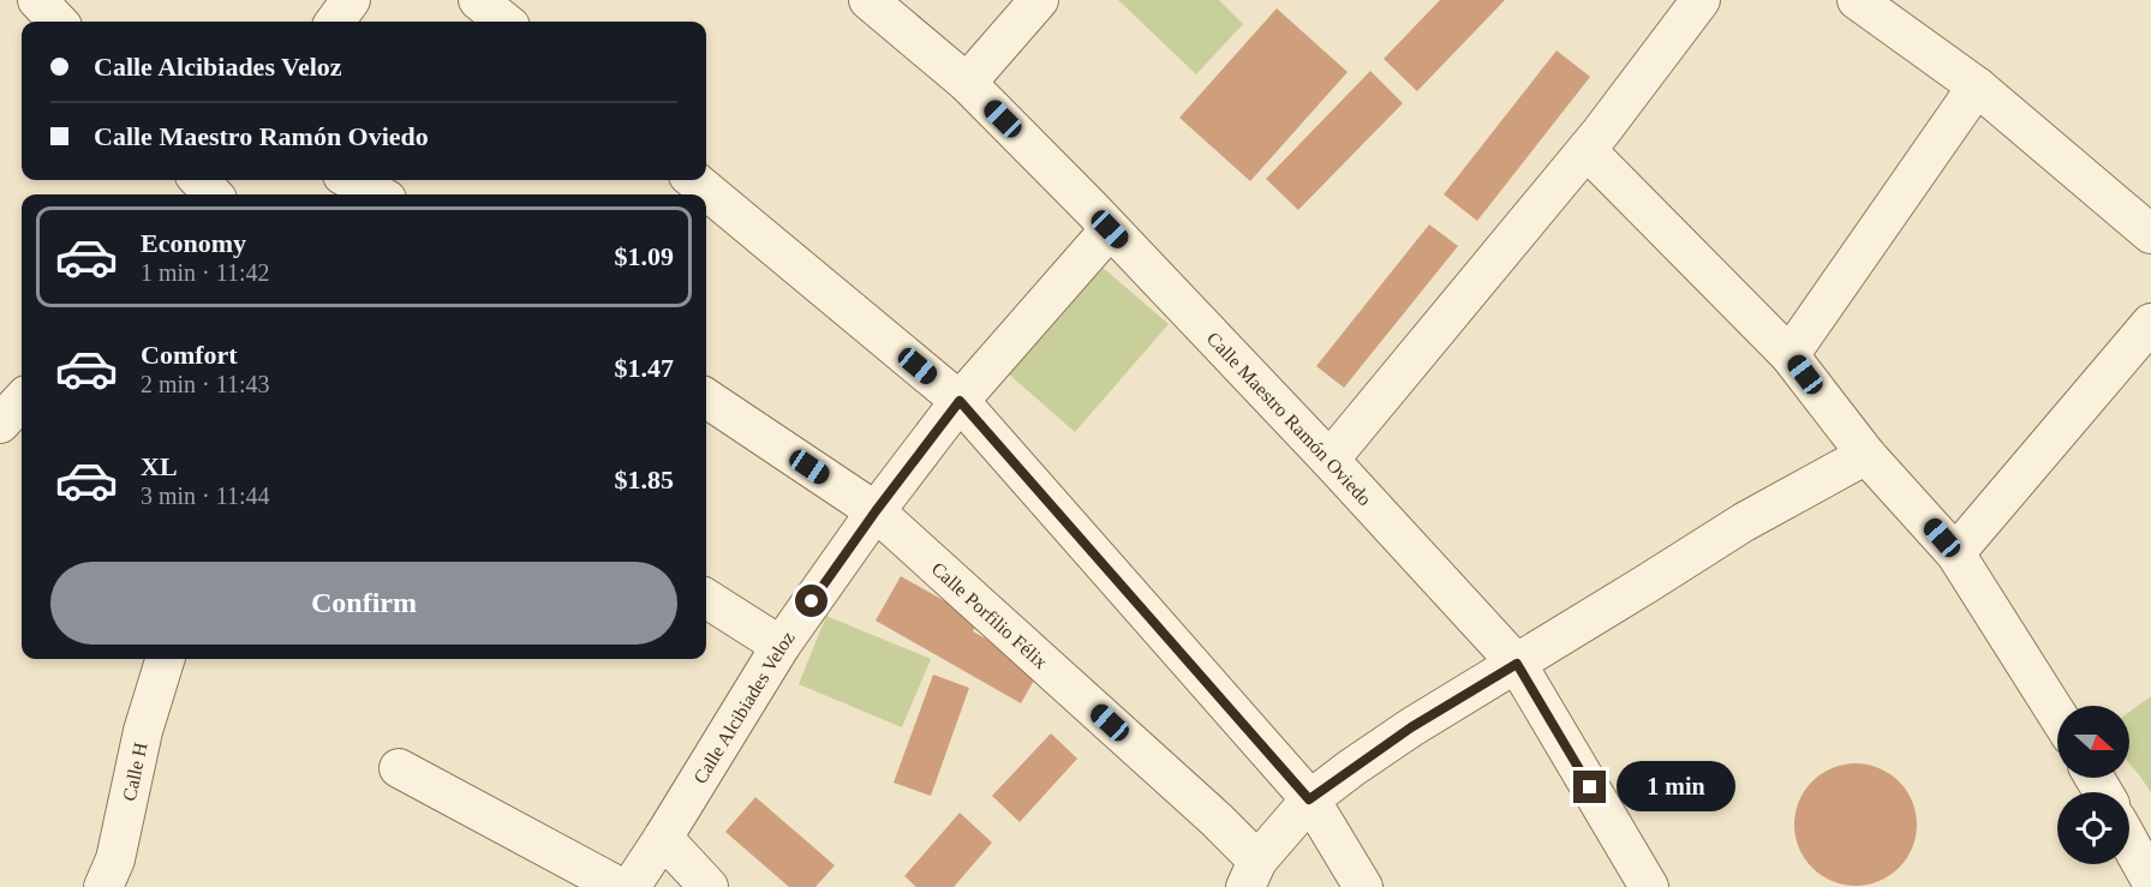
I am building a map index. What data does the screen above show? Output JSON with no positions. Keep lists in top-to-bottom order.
{
  "streets": {
    "street": [
      "Calle Maestro Ramón Oviedo",
      "Calle Porfilio Félix",
      "Calle Alcibiades Veloz",
      "Calle H"
    ]
  },
  "crossings": [
    ["Calle Maestro Ramón Oviedo", "Calle Alcibiades Veloz"],
    ["Calle Porfilio Félix", "Calle Alcibiades Veloz"]
  ],
  "north": "right",
  "page": {
    "banner": ["Calle Alcibiades Veloz", "Calle Maestro Ramón Oviedo"],
    "list": [
      {
        "name": "Economy",
        "note": "1 min · 11:42",
        "value": "$1.09"
      },
      {
        "name": "Comfort",
        "note": "2 min · 11:43",
        "value": "$1.47"
      },
      {
        "name": "XL",
        "note": "3 min · 11:44",
        "value": "$1.85"
      }
    ],
    "buttons": "Confirm",
    "bubble": "1 min"
  }
}
